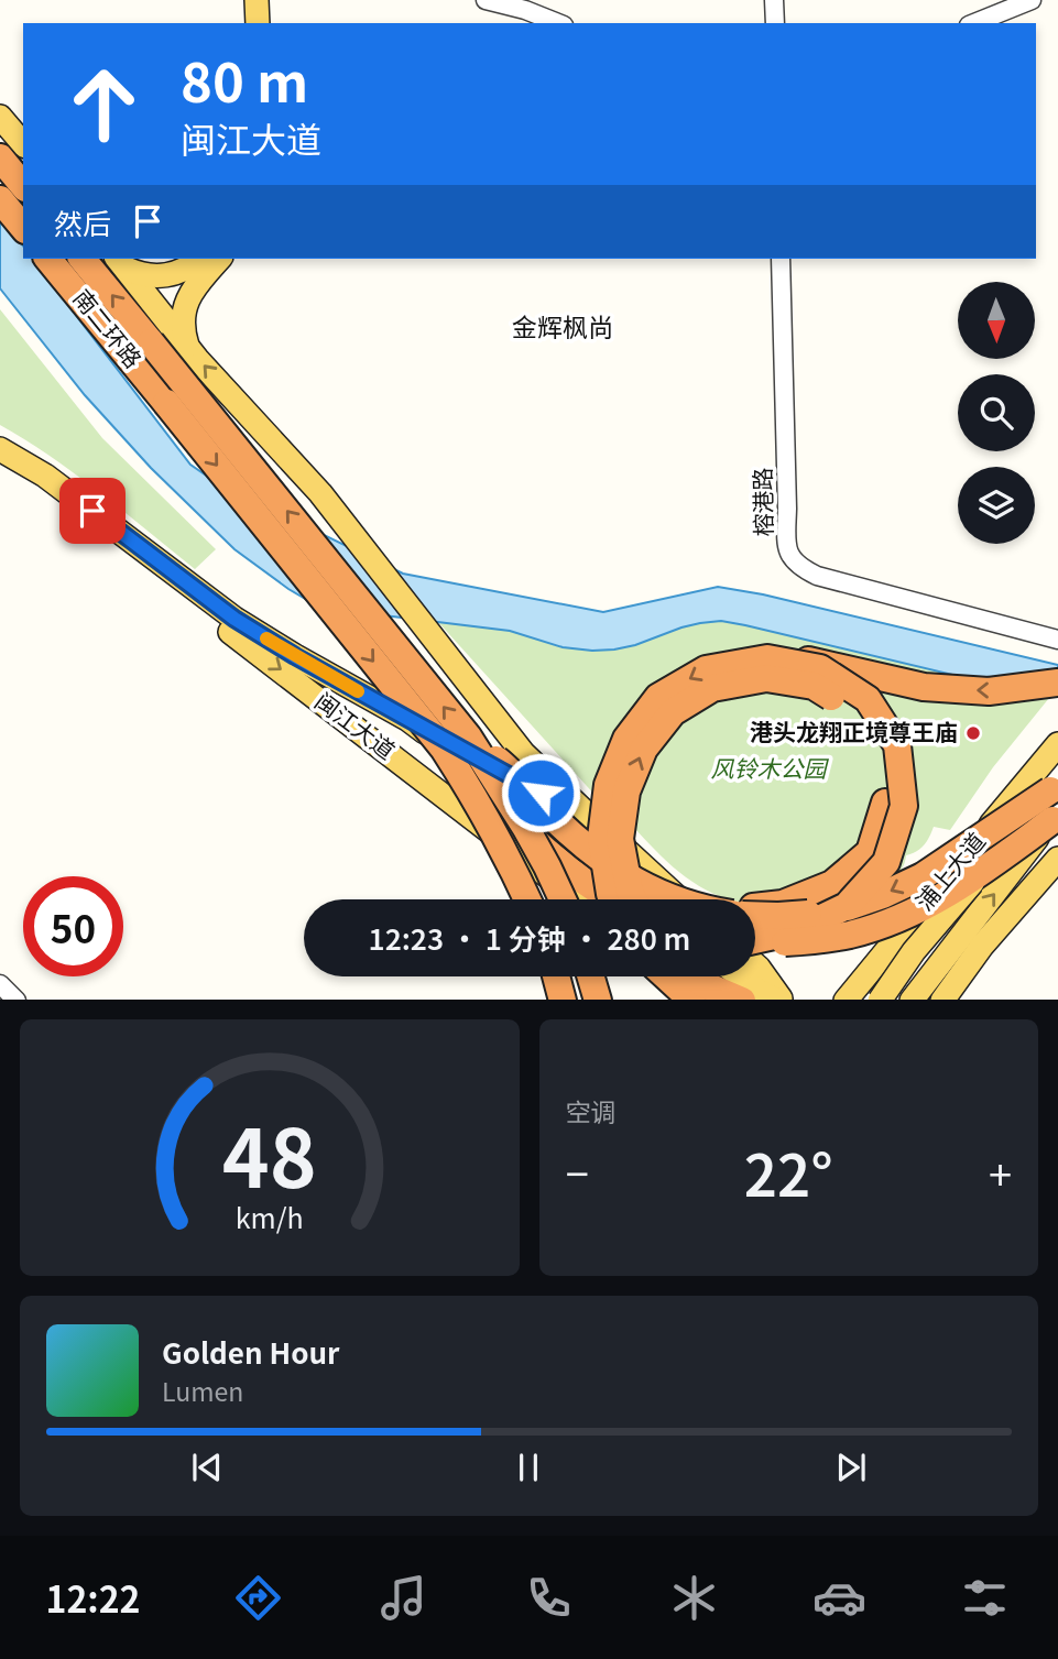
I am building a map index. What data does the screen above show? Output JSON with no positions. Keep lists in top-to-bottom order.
{
  "streets": {
    "highway": ["南二环路"],
    "main road": ["闽江大道", "浦上大道"],
    "street": ["榕港路"]
  },
  "districts": ["金辉枫尚"],
  "parks": ["风铃木公园"],
  "places": ["港头龙翔正境尊王庙"],
  "north": "bottom",
  "page": {
    "turn": ["80 m", "闽江大道"],
    "then": "然后",
    "limit": "50",
    "trip": "12:23 · 1 分钟 · 280 m",
    "tile": "空调",
    "heat": ["−", "22°", "+"],
    "song": ["Golden Hour", "Lumen"],
    "tabs": "12:22",
    "gauge": ["48", "km/h"]
  }
}
